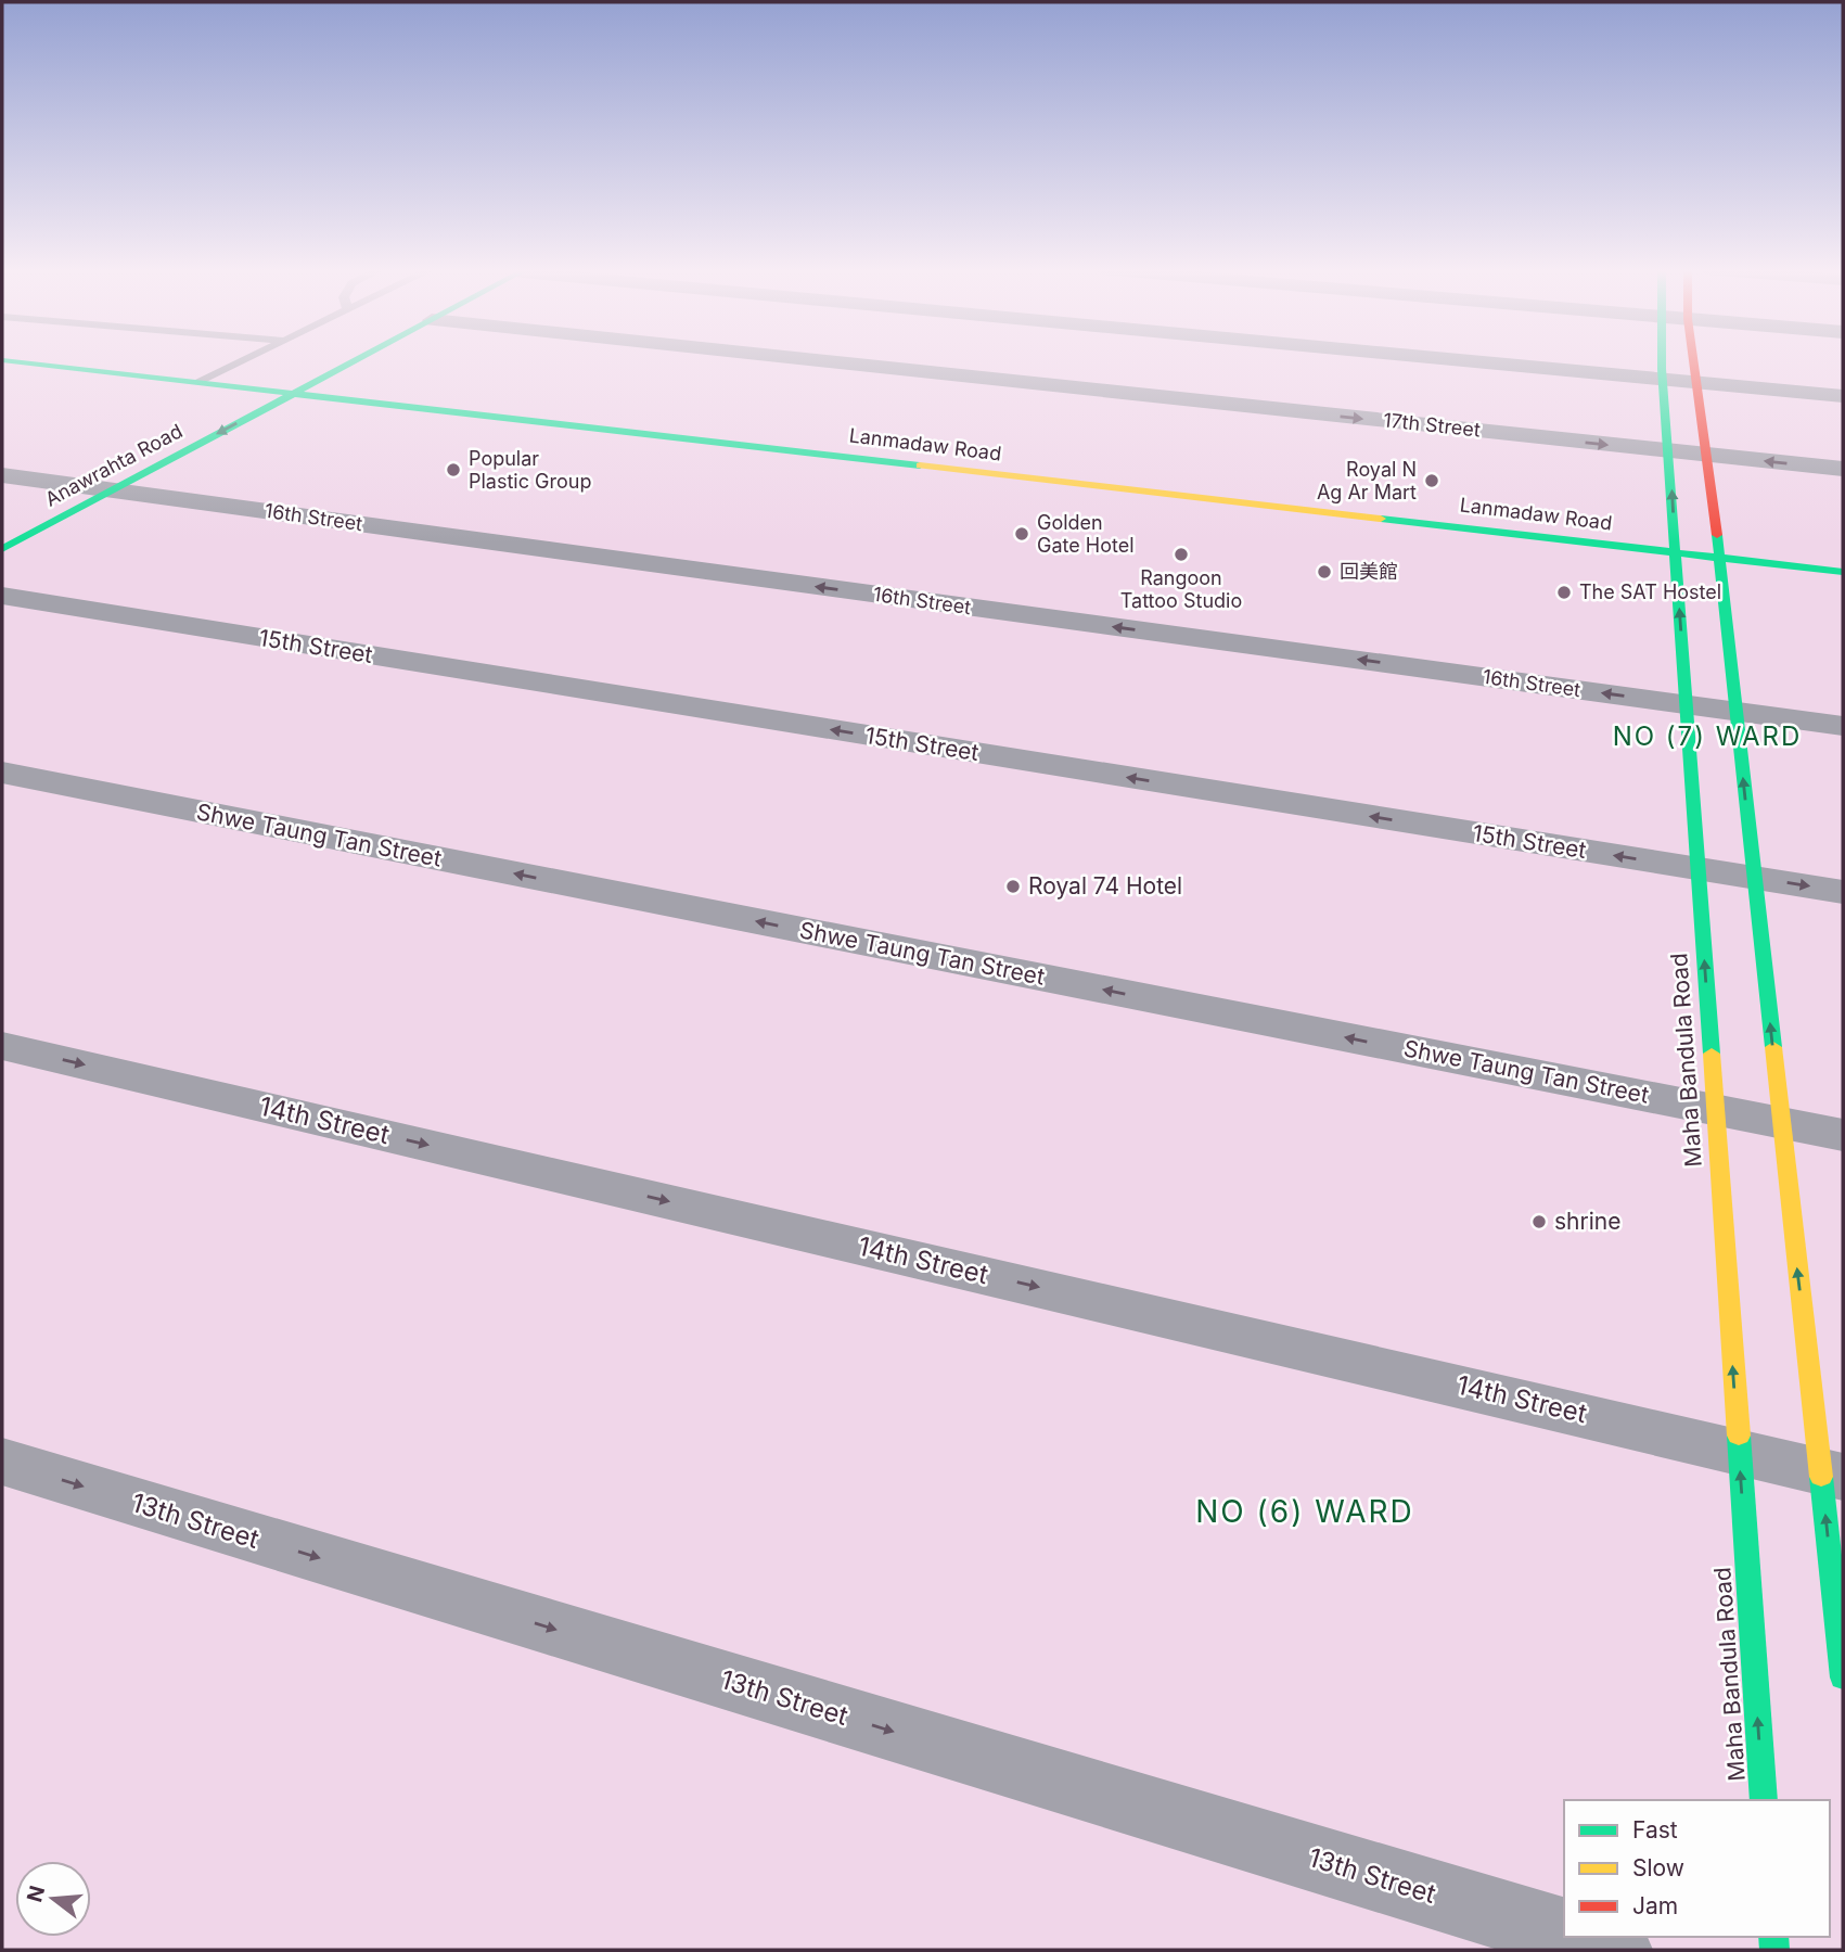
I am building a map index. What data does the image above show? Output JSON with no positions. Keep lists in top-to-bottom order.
{
  "streets": {
    "main road": ["Lanmadaw Road", "Anawrahta Road", "Maha Bandula Road"],
    "street": [
      "17th Street",
      "16th Street",
      "15th Street",
      "Shwe Taung Tan Street",
      "14th Street",
      "13th Street"
    ]
  },
  "crossings": [
    ["17th Street", "Maha Bandula Road"],
    ["Lanmadaw Road", "Anawrahta Road"],
    ["Lanmadaw Road", "Maha Bandula Road"],
    ["Anawrahta Road", "16th Street"],
    ["16th Street", "Maha Bandula Road"],
    ["15th Street", "Maha Bandula Road"],
    ["Shwe Taung Tan Street", "Maha Bandula Road"],
    ["Maha Bandula Road", "14th Street"]
  ],
  "one_way": [
    "Anawrahta Road",
    "16th Street",
    "15th Street",
    "Shwe Taung Tan Street",
    "14th Street",
    "13th Street"
  ],
  "districts": ["NO (7) WARD", "NO (6) WARD"],
  "places": [
    "Popular Plastic Group",
    "Royal N Ag Ar Mart",
    "Golden Gate Hotel",
    "Rangoon Tattoo Studio",
    "回美館",
    "The SAT Hostel",
    "Royal 74 Hotel",
    "shrine"
  ],
  "legend": ["Fast", "Slow", "Jam"],
  "north": "left"
}
